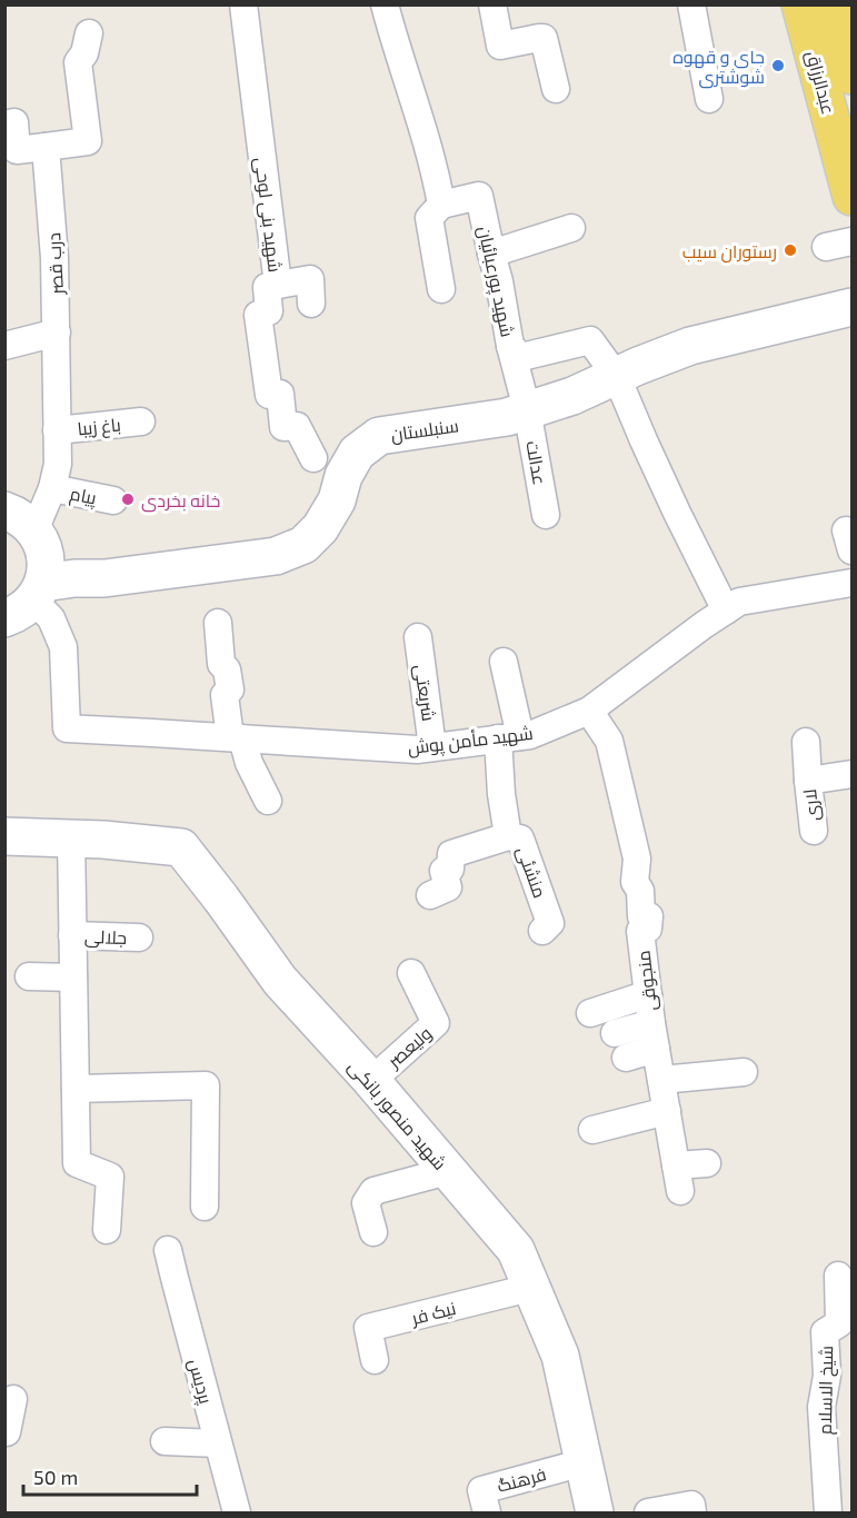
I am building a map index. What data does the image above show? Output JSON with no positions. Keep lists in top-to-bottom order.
{
  "streets": {
    "main road": ["عبدالرزاق"],
    "street": [
      "شهید بنی لوحی",
      "درب قصر",
      "شهید پورعبائیان",
      "باغ زیبا",
      "سنبلستان",
      "عدالت",
      "پیام",
      "شریعتی",
      "شهید مأمن پوش",
      "لاری",
      "منشئی",
      "جلالی",
      "منجوقی",
      "ولیعصر",
      "شهید منصور بانکی",
      "نیک فر",
      "پردیس",
      "شیخ الاسلام",
      "فرهنگ"
    ]
  },
  "crossings": [
    ["درب قصر", "باغ زیبا"],
    ["درب قصر", "پیام"],
    ["شهید پورعبائیان", "سنبلستان"],
    ["شهید پورعبائیان", "عدالت"],
    ["شهید پورعبائیان", "شهید مأمن پوش"],
    ["سنبلستان", "عدالت"],
    ["سنبلستان", "شهید مأمن پوش"],
    ["شریعتی", "شهید مأمن پوش"],
    ["شهید مأمن پوش", "منشئی"],
    ["شهید مأمن پوش", "منجوقی"],
    ["ولیعصر", "شهید منصور بانکی"],
    ["شهید منصور بانکی", "نیک فر"],
    ["شهید منصور بانکی", "فرهنگ"]
  ],
  "places": ["چای و قهوه شوشتری", "رستوران سيب", "خانه بخردی"],
  "scale_bar": "50 m"
}
